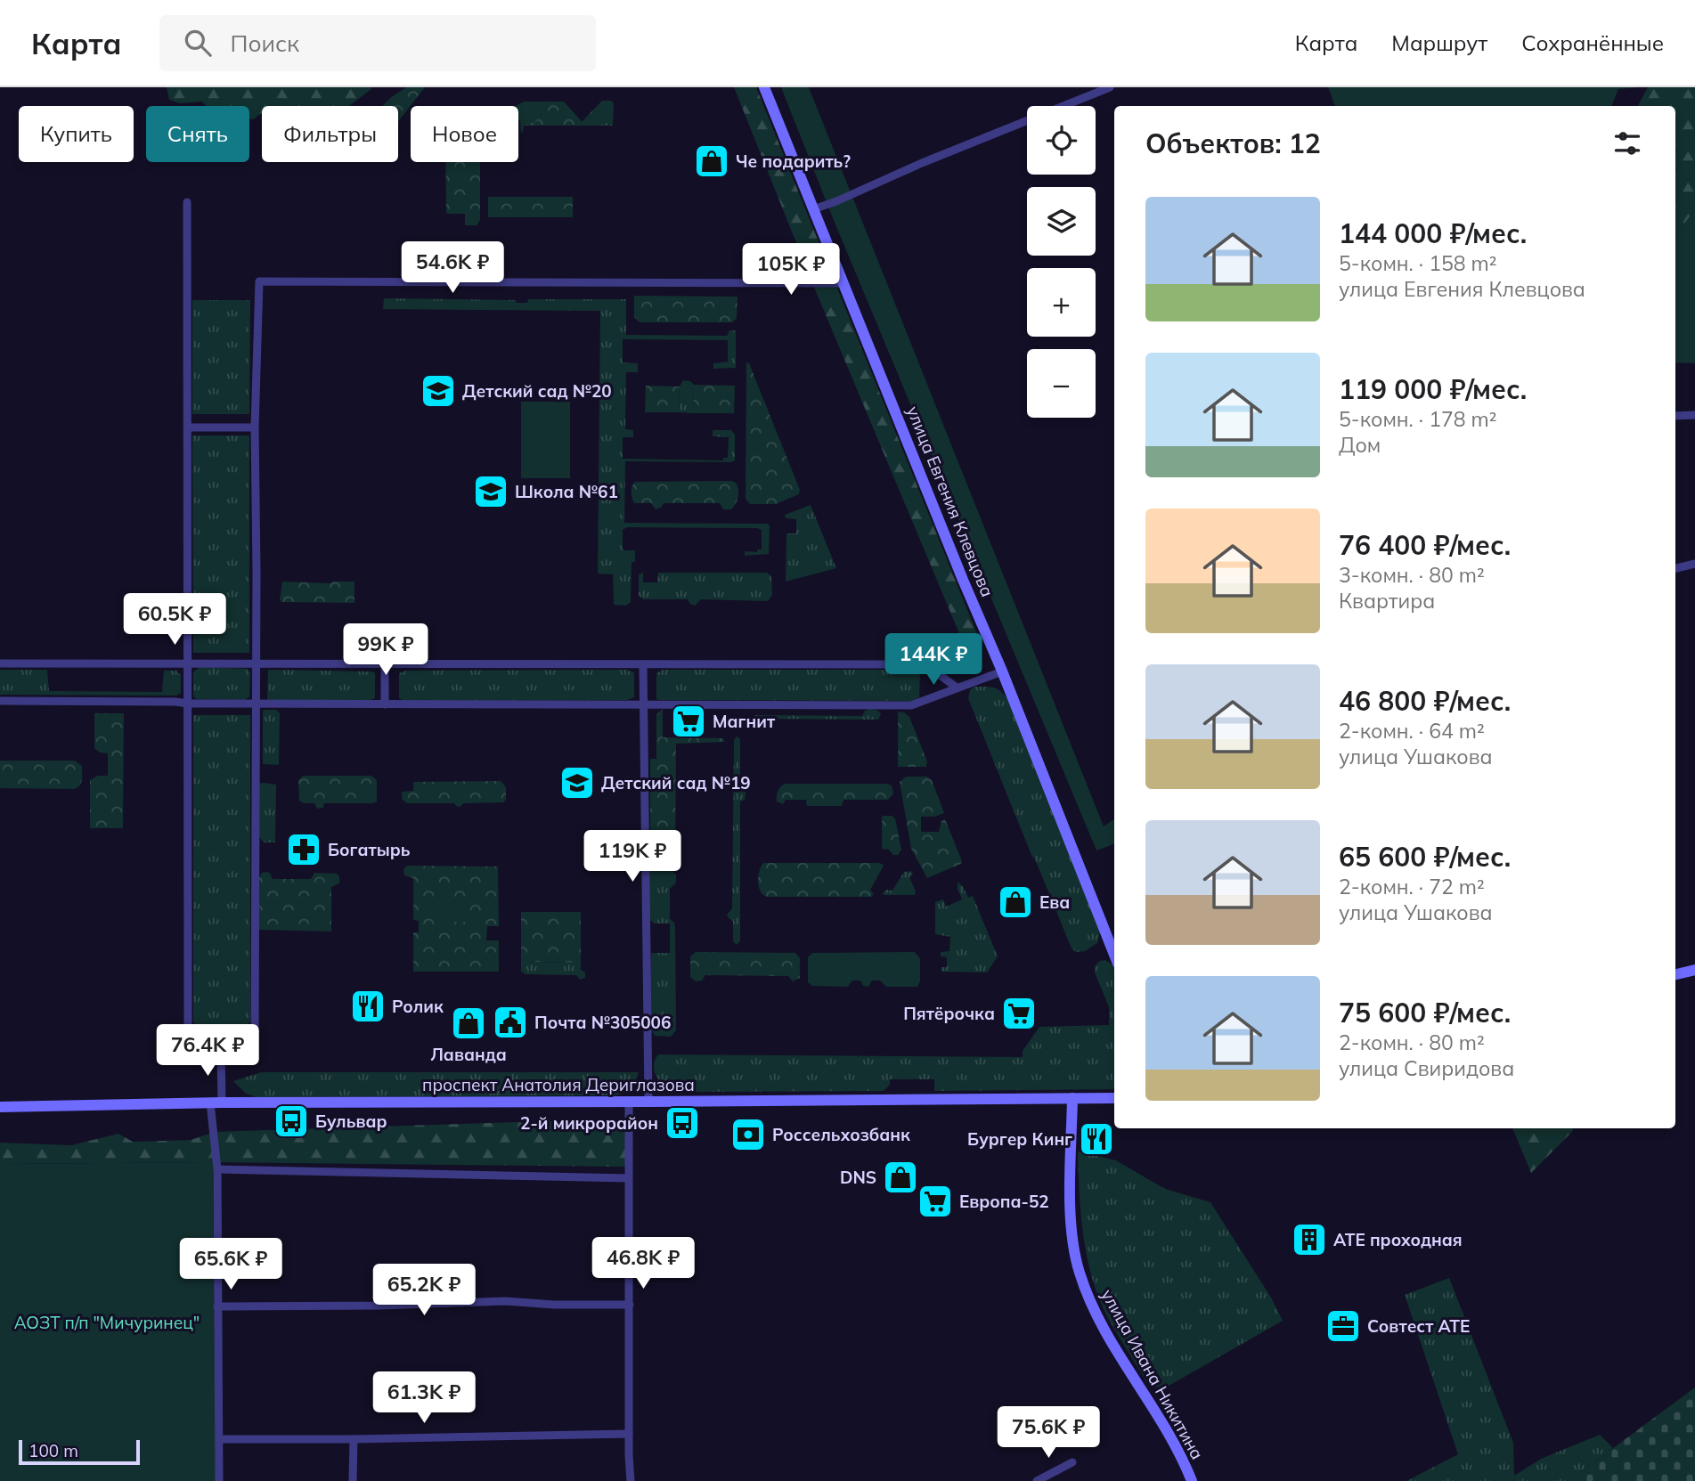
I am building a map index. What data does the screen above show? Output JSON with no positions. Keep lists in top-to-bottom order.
{
  "streets": {
    "main road": ["улица Евгения Клевцова", "проспект Анатолия Дериглазова", "улица Ивана Никитина"]
  },
  "crossings": [
    ["проспект Анатолия Дериглазова", "улица Ивана Никитина"]
  ],
  "parks": ["АОЗТ п/п \"Мичуринец\""],
  "places": {
    "shop": [
      "Че подарить?",
      "Ева",
      "Лаванда",
      "DNS"
    ],
    "school or university": ["Детский сад №20", "Школа №61", "Детский сад №19"],
    "supermarket": ["Магнит", "Пятёрочка", "Европа-52"],
    "pharmacy": ["Богатырь"],
    "restaurant": ["Ролик", "Бургер Кинг"],
    "public building": ["Почта №305006"],
    "bus stop": ["Бульвар", "2-й микрорайон"],
    "bank": ["Россельхозбанк"],
    "building": ["АТЕ проходная"],
    "office": ["Совтест АТЕ"]
  },
  "scale_bar": "100 m",
  "page": {
    "header": "Карта",
    "search": "Поиск",
    "nav": ["Карта", "Маршрут", "Сохранённые"],
    "map_buttons": ["+", "−"],
    "chip": [
      "Купить",
      "Снять",
      "Фильтры",
      "Новое"
    ],
    "heading": "Объектов: 12",
    "list": [
      {
        "name": "144 000 ₽/мес.",
        "note": "5-комн. · 158 m² · улица Евгения Клевцова"
      },
      {
        "name": "119 000 ₽/мес.",
        "note": "5-комн. · 178 m² · Дом"
      },
      {
        "name": "76 400 ₽/мес.",
        "note": "3-комн. · 80 m² · Квартира"
      },
      {
        "name": "46 800 ₽/мес.",
        "note": "2-комн. · 64 m² · улица Ушакова"
      },
      {
        "name": "65 600 ₽/мес.",
        "note": "2-комн. · 72 m² · улица Ушакова"
      },
      {
        "name": "75 600 ₽/мес.",
        "note": "2-комн. · 80 m² · улица Свиридова"
      }
    ],
    "price": [
      "54.6K ₽",
      "105K ₽",
      "60.5K ₽",
      "99K ₽",
      "144K ₽",
      "119K ₽",
      "76.4K ₽",
      "46.8K ₽",
      "65.6K ₽",
      "65.2K ₽",
      "61.3K ₽",
      "75.6K ₽"
    ],
    "scale": "100 m"
  }
}
